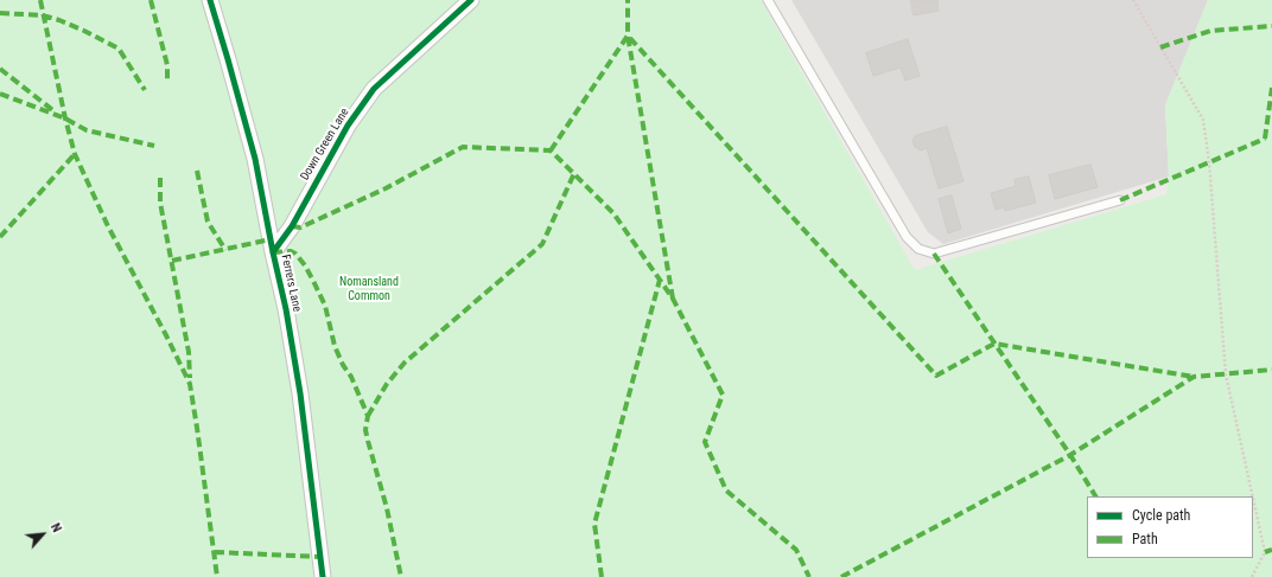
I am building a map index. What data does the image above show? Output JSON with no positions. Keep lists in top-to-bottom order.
{
  "streets": {
    "street": ["Down Green Lane", "Ferrers Lane"]
  },
  "crossings": [
    ["Down Green Lane", "Ferrers Lane"]
  ],
  "parks": ["Nomansland Common"],
  "legend": ["Cycle path", "Path"],
  "north": "top right"
}
